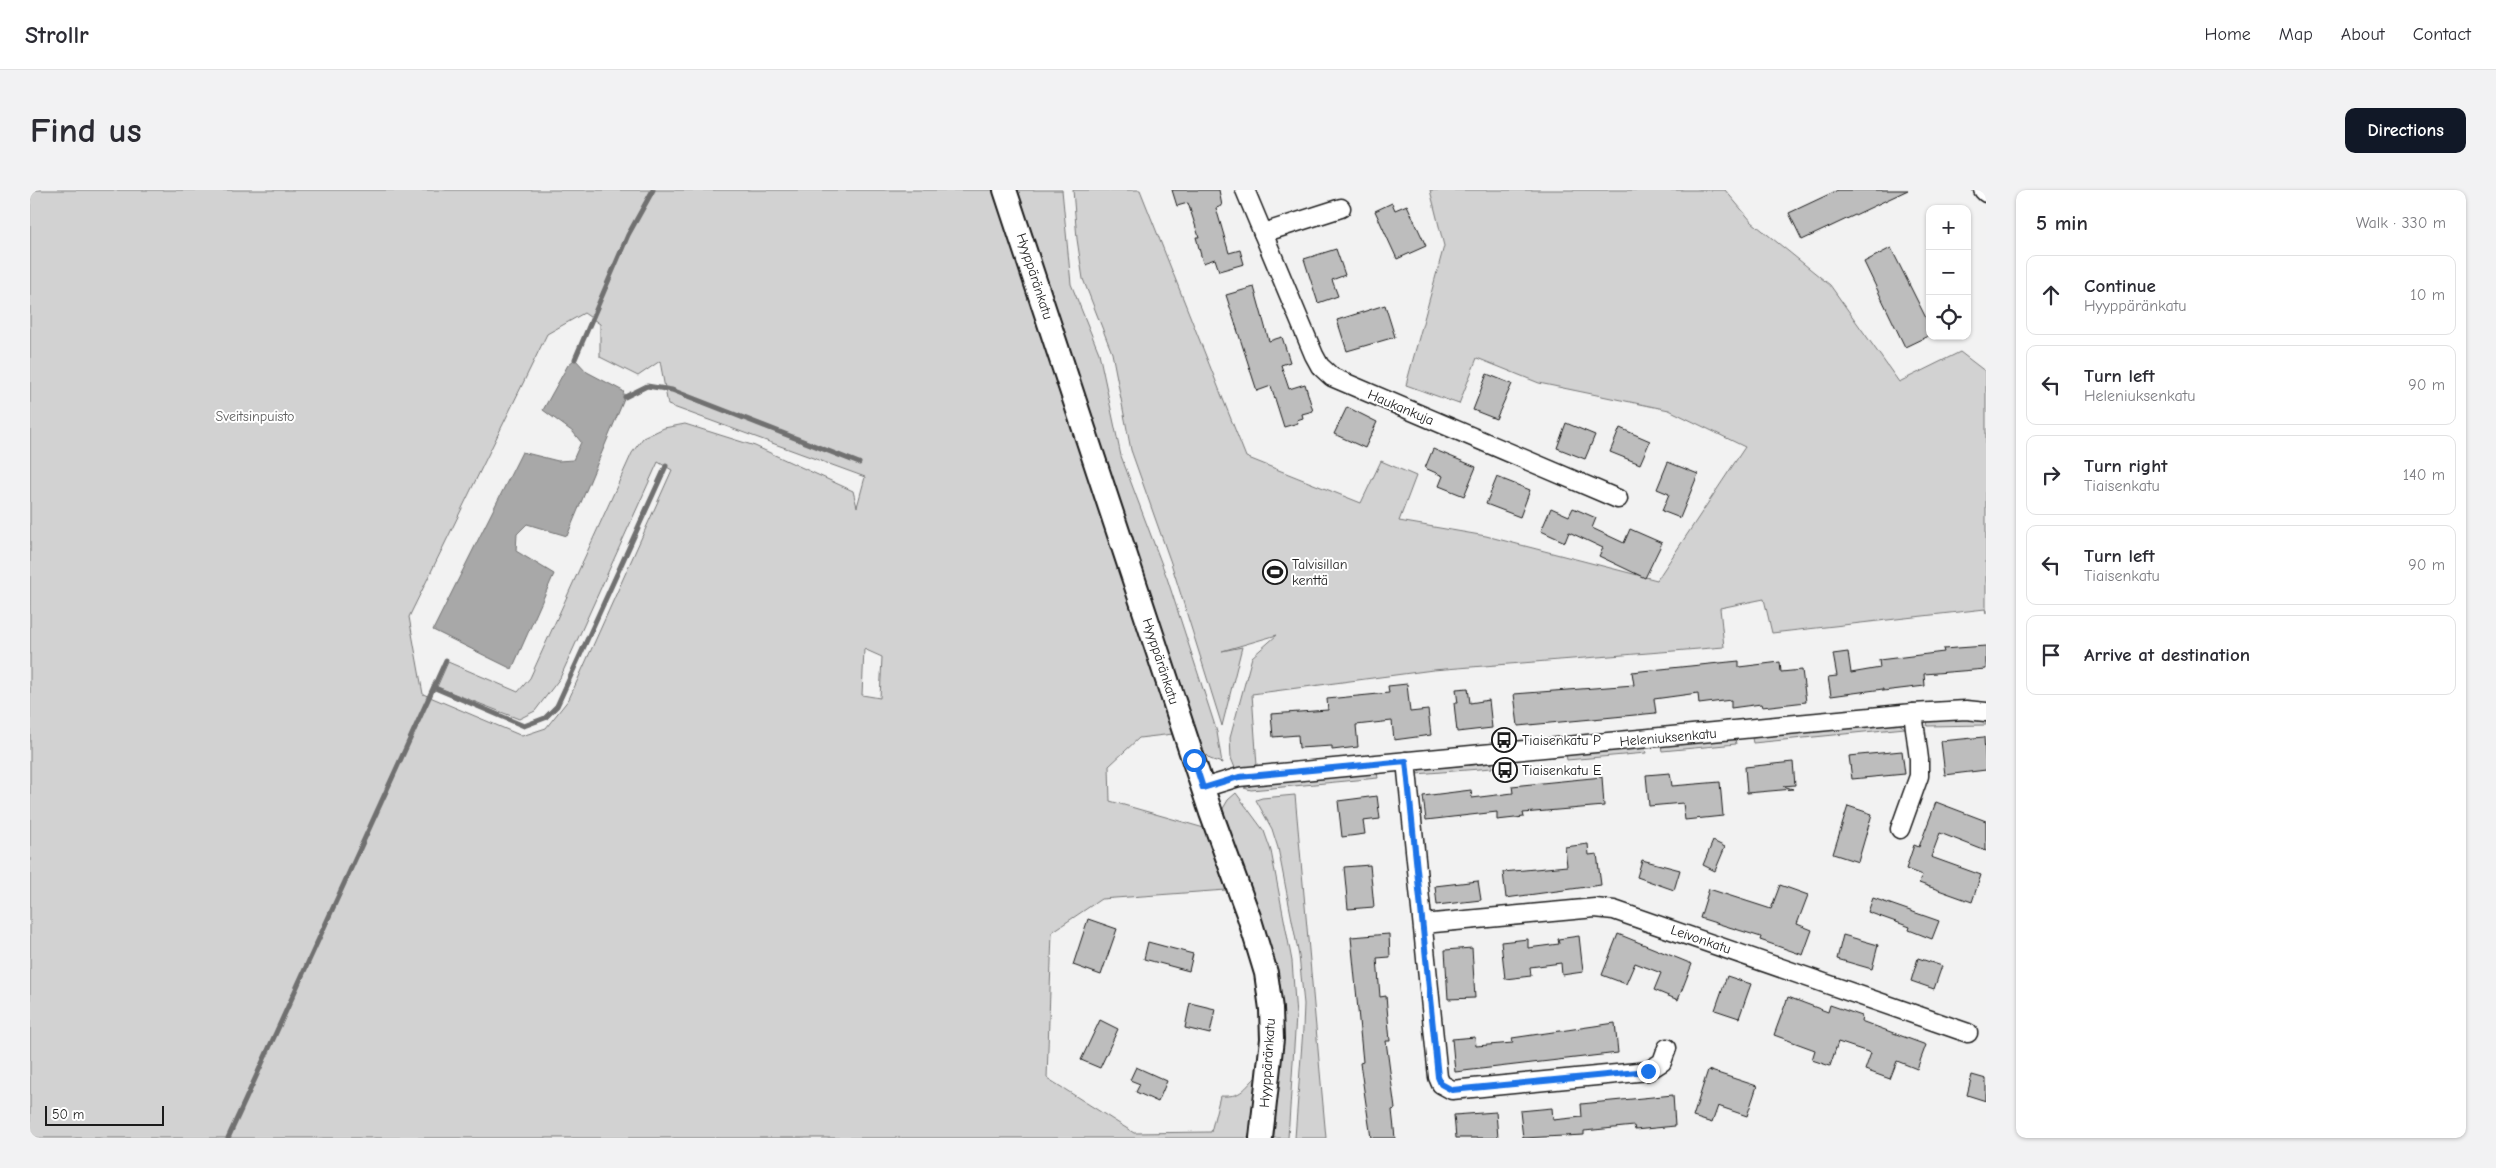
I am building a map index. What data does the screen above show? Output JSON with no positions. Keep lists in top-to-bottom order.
{
  "streets": {
    "street": [
      "Hyyppäränkatu",
      "Haukankuja",
      "Heleniuksenkatu",
      "Leivonkatu"
    ]
  },
  "crossings": [
    ["Hyyppäränkatu", "Heleniuksenkatu"]
  ],
  "parks": ["Sveitsinpuisto"],
  "places": {
    "sports": ["Talvisillan kenttä"],
    "bus stop": ["Tiaisenkatu P", "Tiaisenkatu E"]
  },
  "scale_bar": "50 m",
  "page": {
    "header": "Strollr",
    "nav": [
      "Home",
      "Map",
      "About",
      "Contact"
    ],
    "buttons": "Directions",
    "title": "Find us",
    "heading": ["5 min", "Walk · 330 m"],
    "map_buttons": ["+", "−"],
    "list": [
      ["Continue", "Hyyppäränkatu", "10 m"],
      ["Turn left", "Heleniuksenkatu", "90 m"],
      ["Turn right", "Tiaisenkatu", "140 m"],
      ["Turn left", "Tiaisenkatu", "90 m"],
      "Arrive at destination"
    ],
    "scale": "50 m"
  }
}
